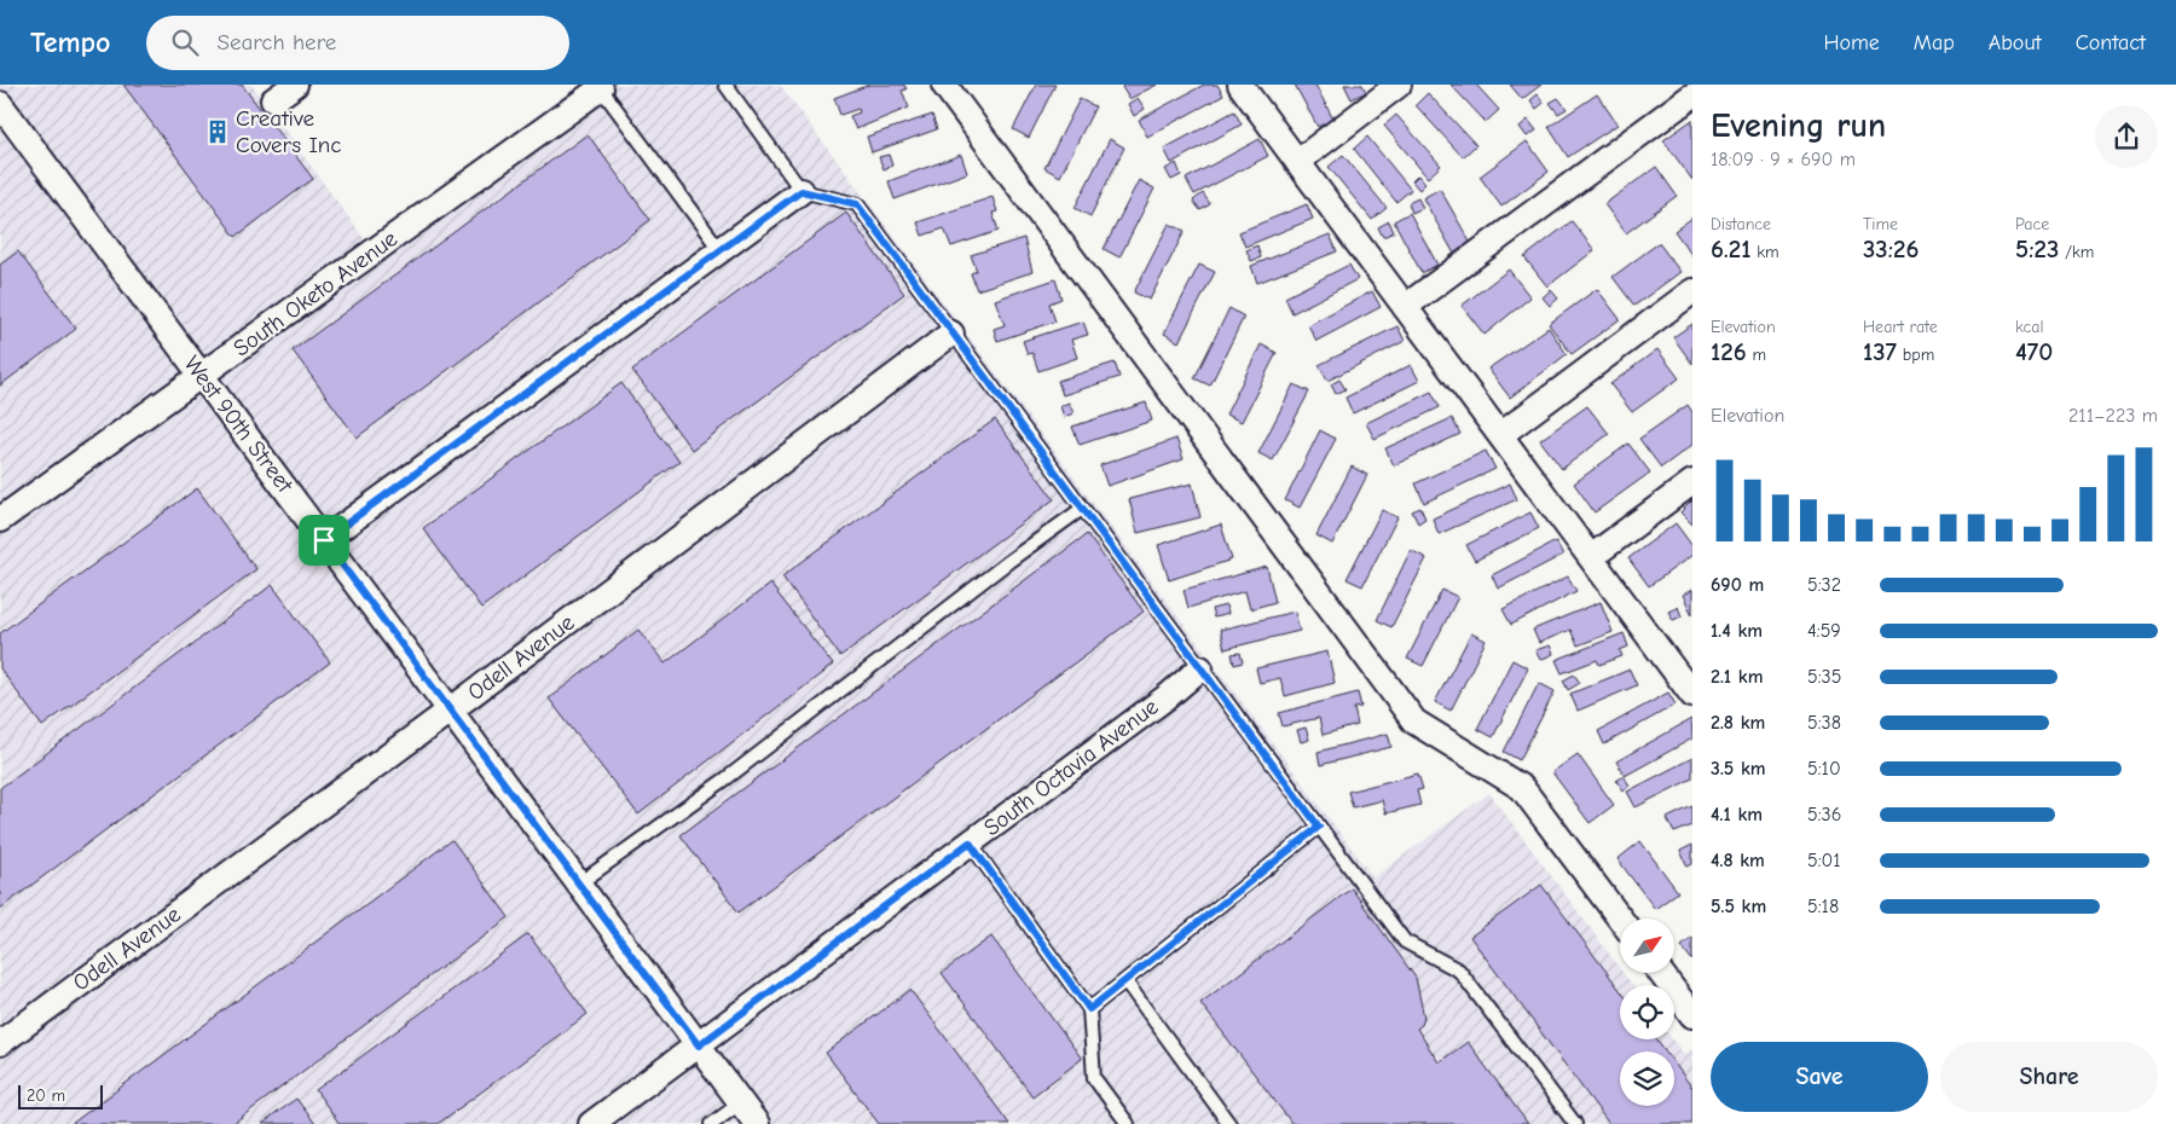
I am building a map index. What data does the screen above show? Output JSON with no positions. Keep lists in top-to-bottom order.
{
  "streets": {
    "street": [
      "South Oketo Avenue",
      "West 90th Street",
      "Odell Avenue",
      "South Octavia Avenue"
    ]
  },
  "crossings": [
    ["South Oketo Avenue", "West 90th Street"],
    ["West 90th Street", "Odell Avenue"],
    ["West 90th Street", "South Octavia Avenue"]
  ],
  "places": {
    "building": ["Creative Covers Inc"]
  },
  "scale_bar": "20 m",
  "north": "top right",
  "page": {
    "header": "Tempo",
    "search": "Search here",
    "nav": [
      "Home",
      "Map",
      "About",
      "Contact"
    ],
    "heading": ["Evening run", "18:09 · 9 × 690 m"],
    "stats": [
      ["Distance", "6.21 km"],
      ["Time", "33:26"],
      ["Pace", "5:23 /km"],
      ["Elevation", "126 m"],
      ["Heart rate", "137 bpm"],
      ["kcal", "470"]
    ],
    "chart": ["Elevation", "211–223 m"],
    "list": [
      {
        "name": "690 m",
        "note": "5:32"
      },
      {
        "name": "1.4 km",
        "note": "4:59"
      },
      {
        "name": "2.1 km",
        "note": "5:35"
      },
      {
        "name": "2.8 km",
        "note": "5:38"
      },
      {
        "name": "3.5 km",
        "note": "5:10"
      },
      {
        "name": "4.1 km",
        "note": "5:36"
      },
      {
        "name": "4.8 km",
        "note": "5:01"
      },
      {
        "name": "5.5 km",
        "note": "5:18"
      }
    ],
    "buttons": ["Save", "Share"],
    "scale": "20 m"
  }
}
